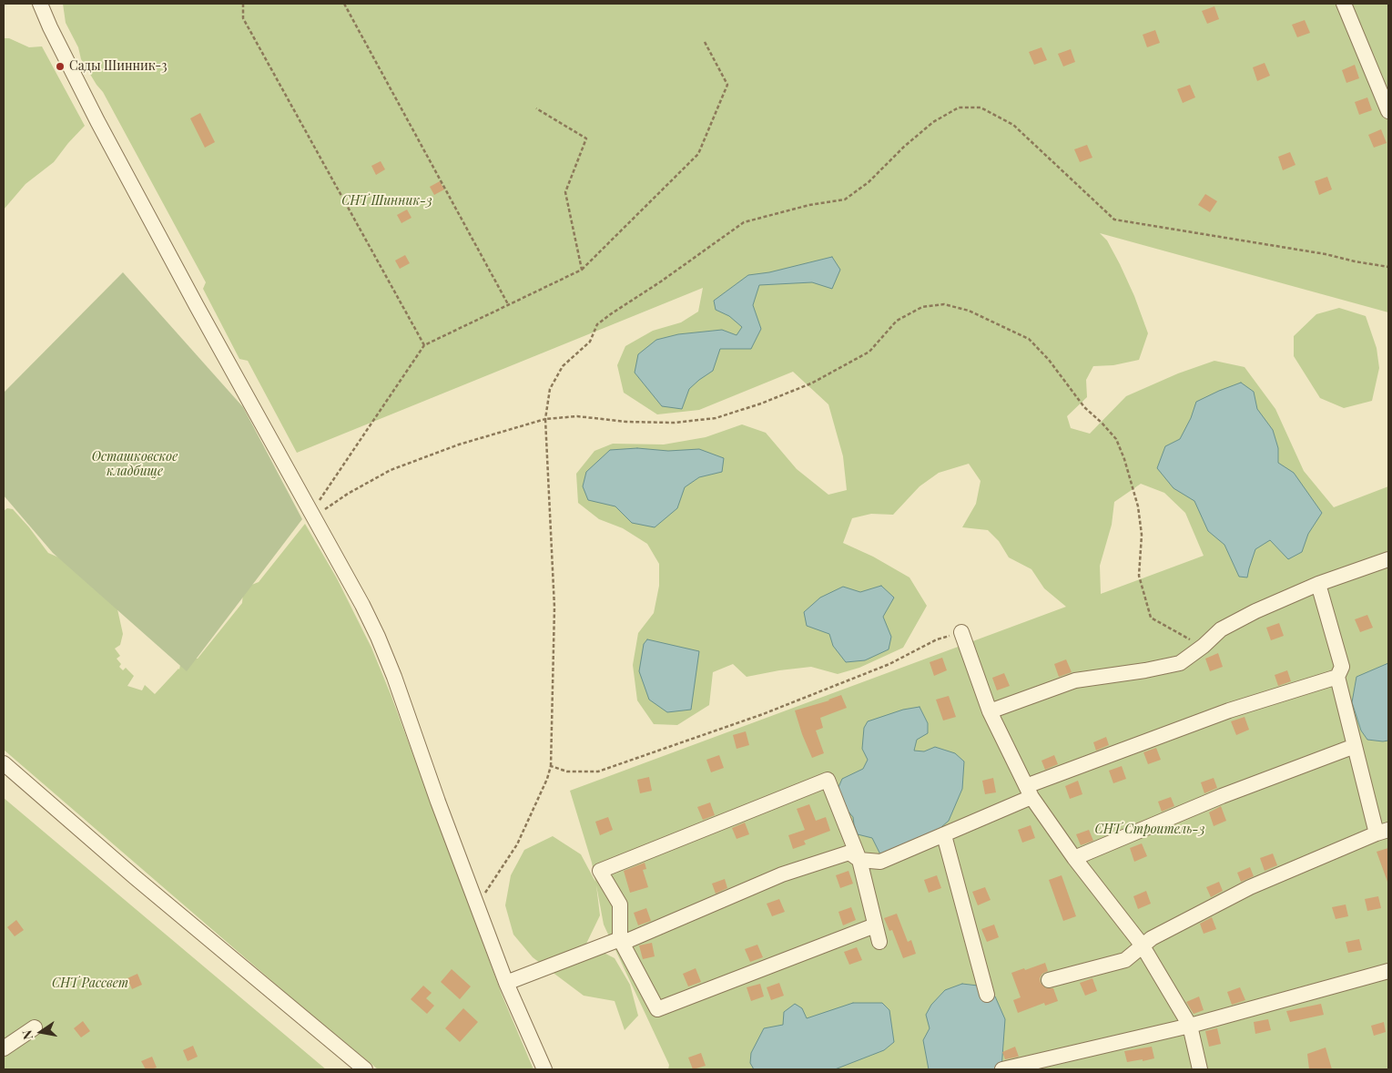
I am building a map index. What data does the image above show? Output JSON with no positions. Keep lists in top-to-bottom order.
{
  "parks": [
    "СНТ Шинник-3",
    "Осташковское кладбище",
    "СНТ Строитель-3",
    "СНТ Рассвет"
  ],
  "places": ["Сады Шинник-3"],
  "north": "left"
}
